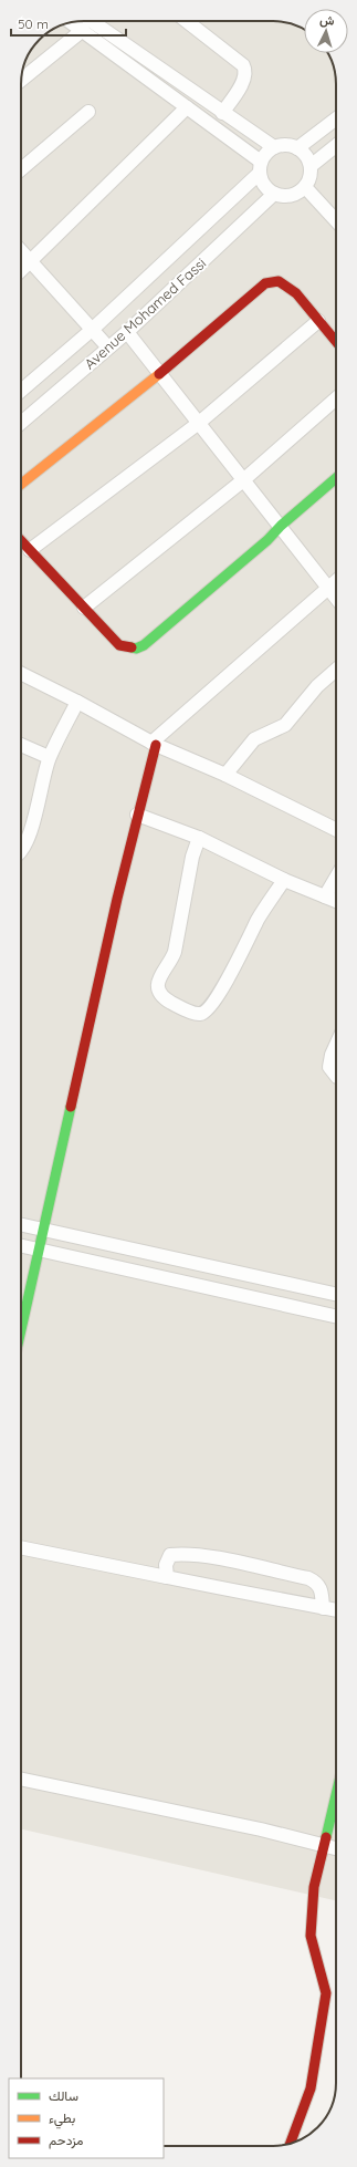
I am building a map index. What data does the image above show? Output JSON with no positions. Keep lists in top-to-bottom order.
{
  "streets": {
    "street": ["Avenue Mohamed Fassi"]
  },
  "legend": ["سالك", "بطيء", "مزدحم"],
  "scale_bar": "50 m",
  "north": "top"
}
